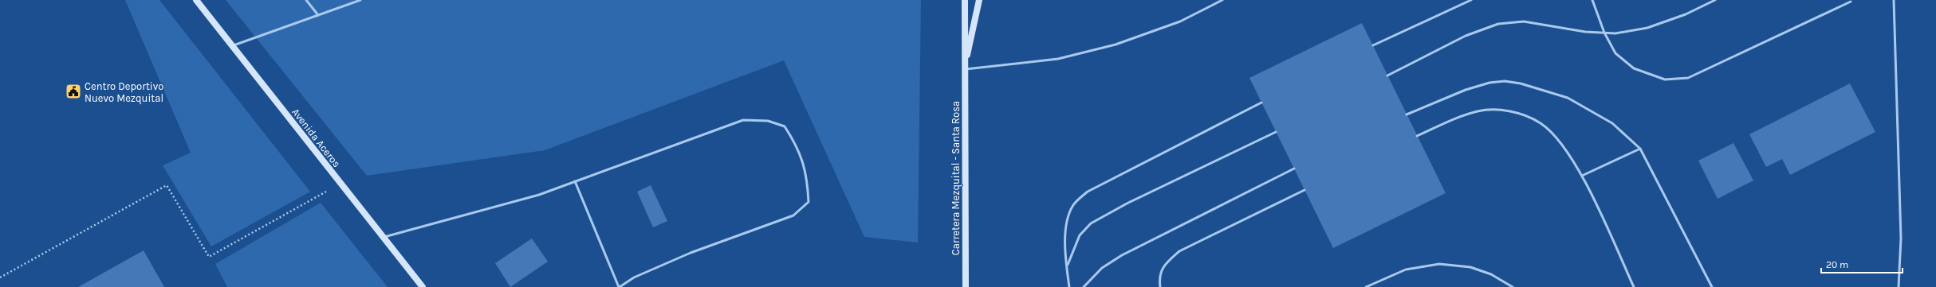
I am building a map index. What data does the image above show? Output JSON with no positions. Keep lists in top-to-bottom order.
{
  "streets": {
    "street": ["Avenida Aceros", "Carretera Mezquital - Santa Rosa"]
  },
  "places": {
    "public building": ["Centro Deportivo Nuevo Mezquital"]
  },
  "scale_bar": "20 m"
}
